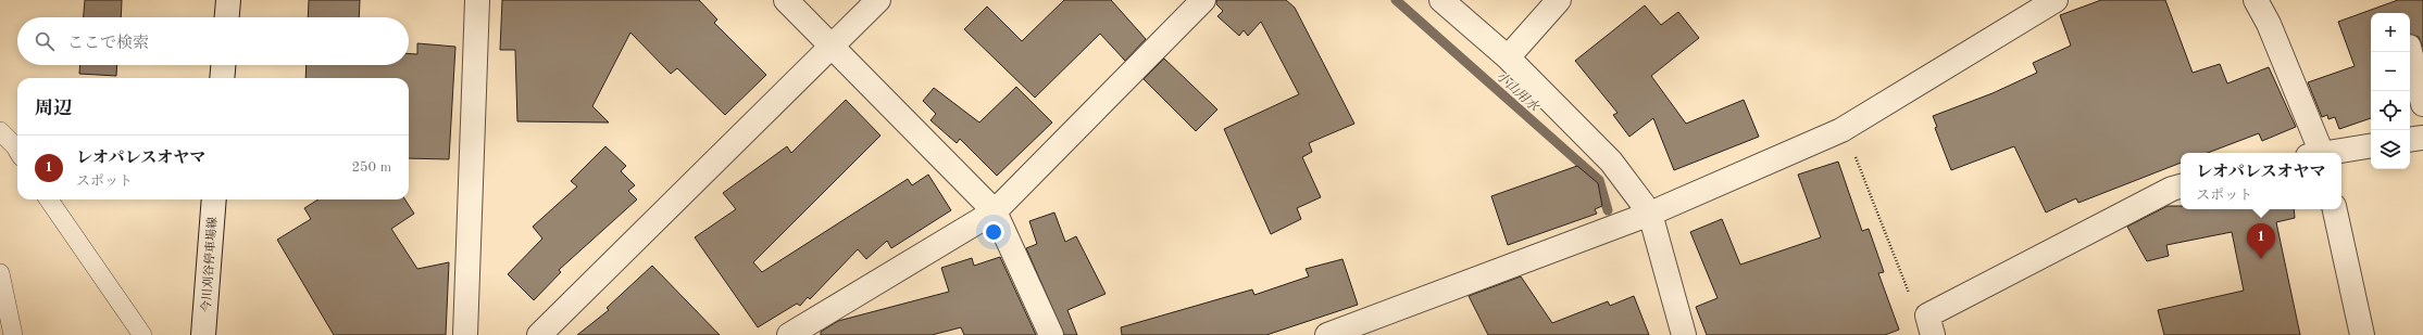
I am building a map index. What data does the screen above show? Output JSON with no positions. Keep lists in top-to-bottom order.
{
  "streets": {
    "street": ["今川刈谷停車場線"]
  },
  "water": ["小山用水"],
  "page": {
    "map_buttons": ["+", "−"],
    "search": "ここで検索",
    "heading": "周辺",
    "list": [
      {
        "mark": "1",
        "name": "レオパレスオヤマ",
        "note": "スポット",
        "value": "250 m"
      }
    ],
    "popup": ["レオパレスオヤマ", "スポット"],
    "pins": "1"
  }
}
